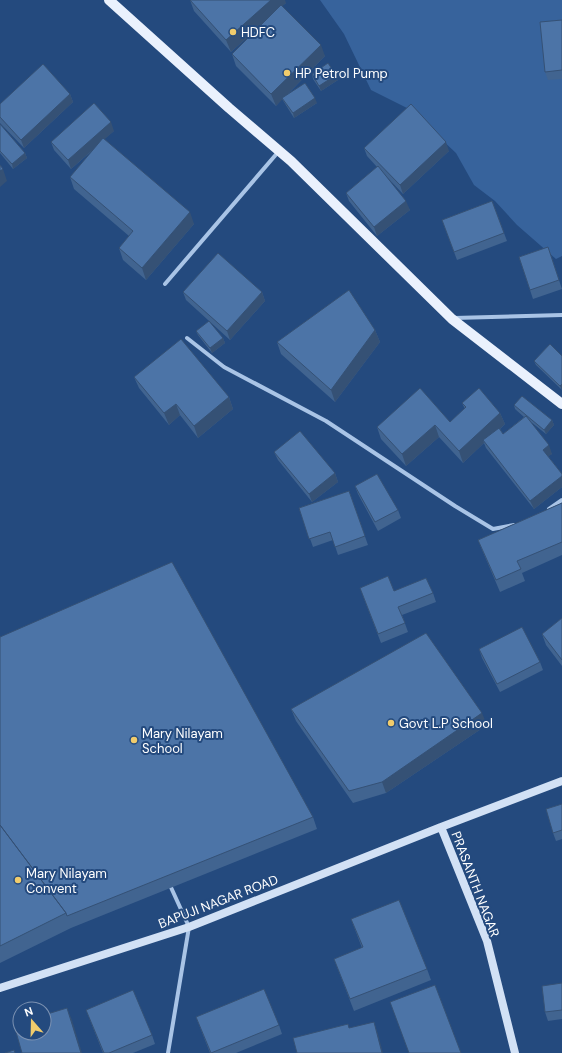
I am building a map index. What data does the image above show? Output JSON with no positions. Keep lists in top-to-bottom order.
{
  "streets": {
    "street": ["PRASANTH NAGAR", "BAPUJI NAGAR ROAD"]
  },
  "crossings": [
    ["PRASANTH NAGAR", "BAPUJI NAGAR ROAD"]
  ],
  "places": [
    "HDFC",
    "HP Petrol Pump",
    "Govt L.P School",
    "Mary Nilayam School",
    "Mary Nilayam Convent"
  ],
  "north": "top"
}
